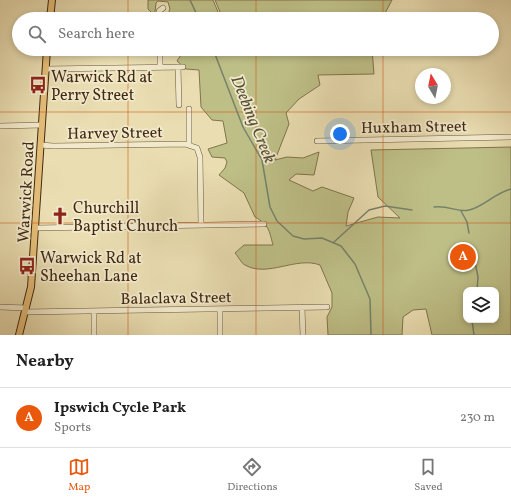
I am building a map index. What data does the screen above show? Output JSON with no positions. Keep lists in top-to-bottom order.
{
  "streets": {
    "main road": ["Warwick Road"],
    "street": ["Huxham Street", "Harvey Street", "Balaclava Street"]
  },
  "crossings": [
    ["Harvey Street", "Warwick Road"],
    ["Warwick Road", "Balaclava Street"]
  ],
  "water": ["Deebing Creek"],
  "places": {
    "bus stop": ["Warwick Rd at Perry Street", "Warwick Rd at Sheehan Lane"],
    "church": ["Churchill Baptist Church"]
  },
  "north": "top",
  "page": {
    "search": "Search here",
    "pins": "A",
    "heading": "Nearby",
    "list": [
      {
        "mark": "A",
        "name": "Ipswich Cycle Park",
        "note": "Sports",
        "value": "230 m"
      }
    ],
    "nav": ["Map", "Directions", "Saved"]
  }
}
